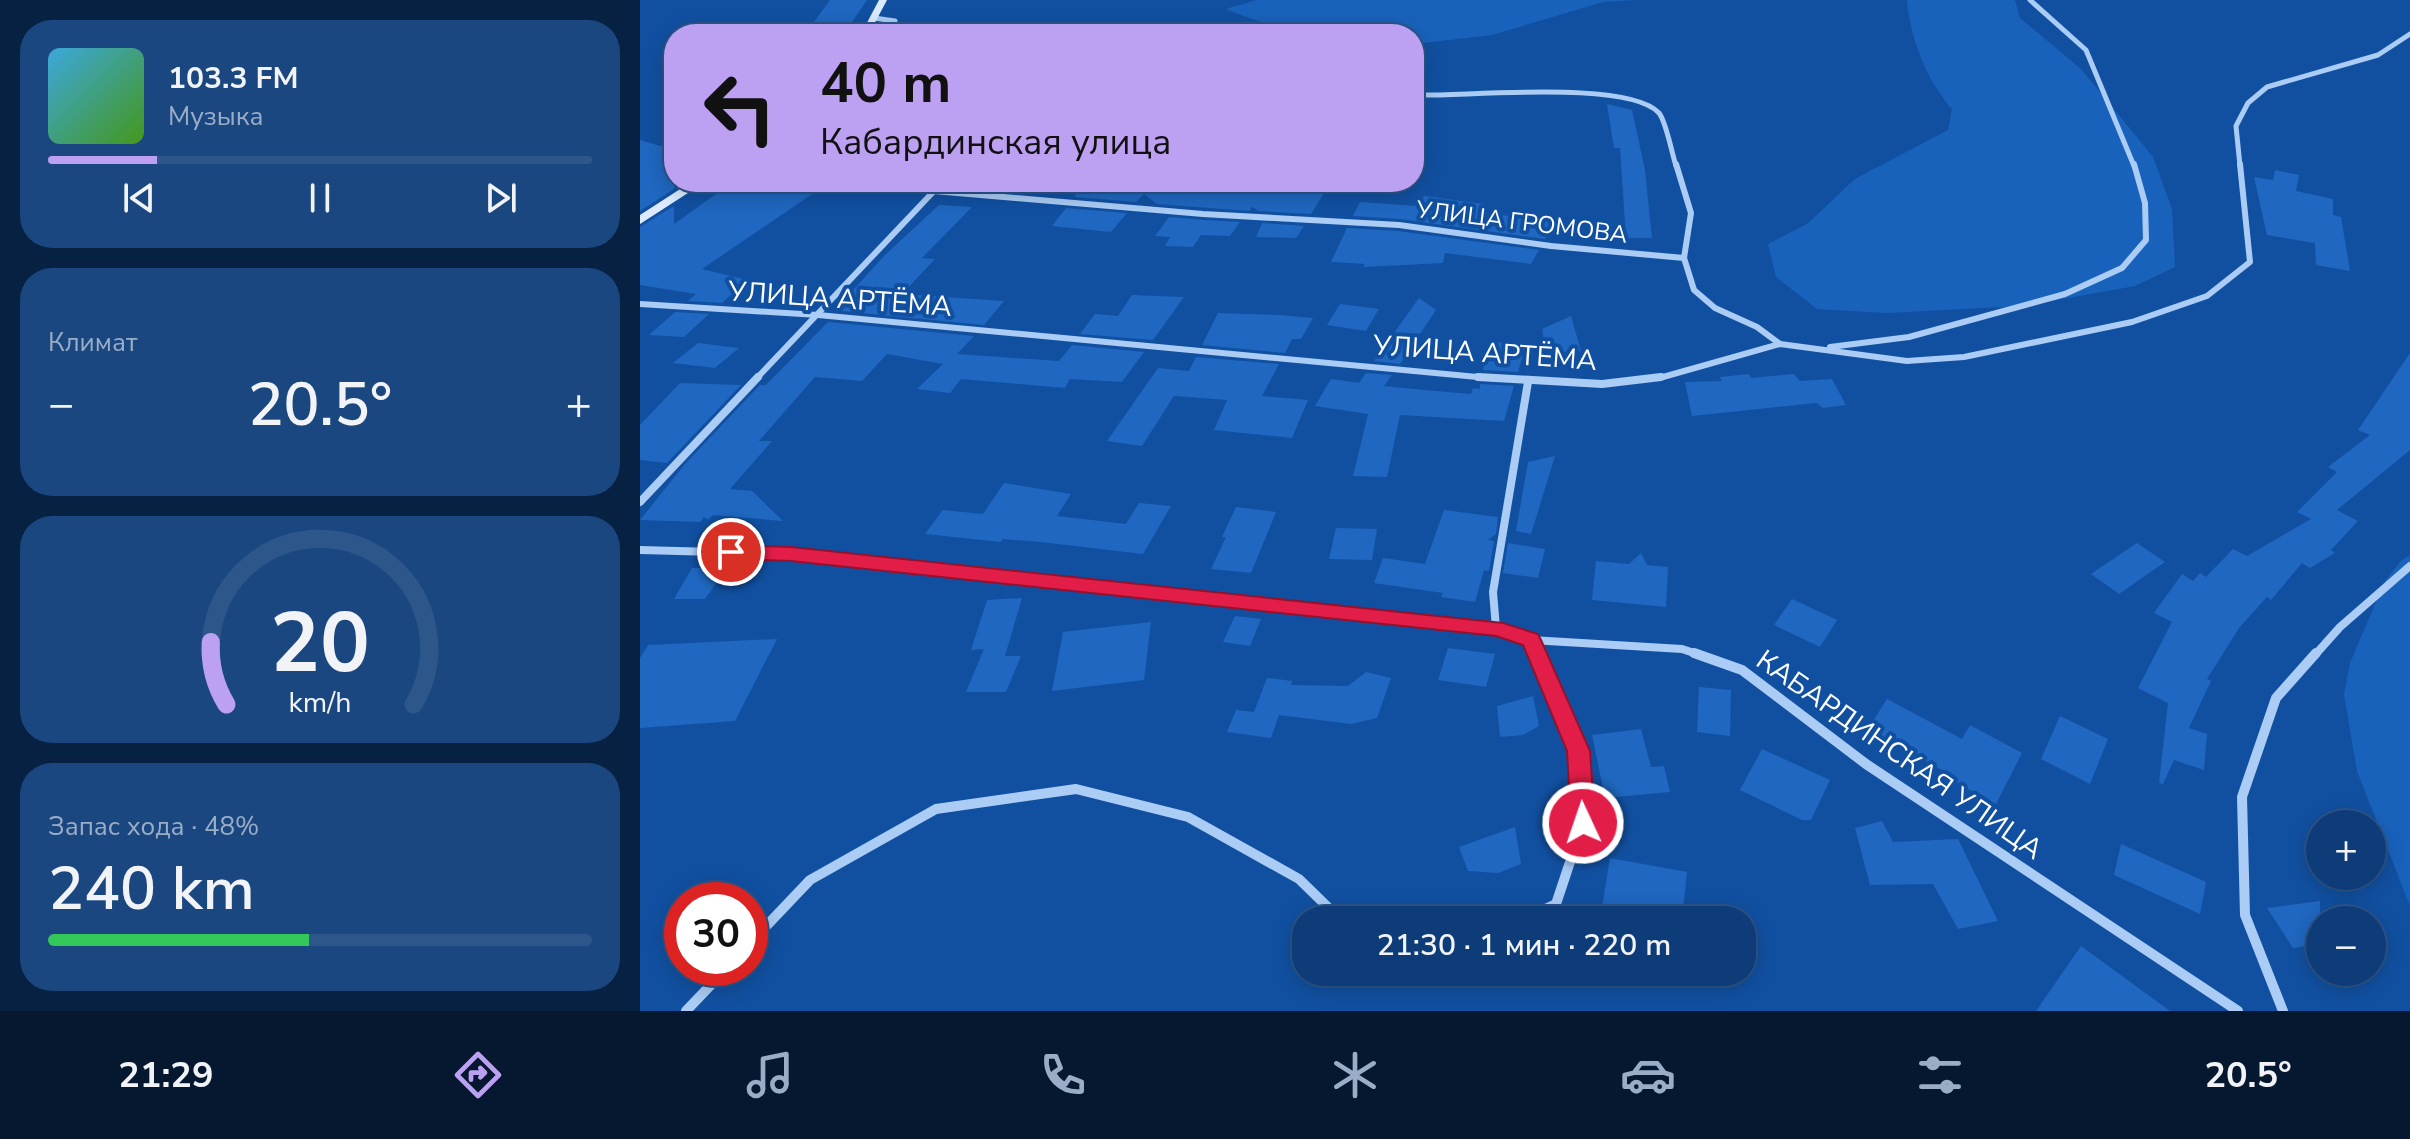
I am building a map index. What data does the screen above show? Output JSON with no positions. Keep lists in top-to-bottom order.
{
  "streets": {
    "street": ["УЛИЦА ГРОМОВА", "УЛИЦА АРТЁМА", "КАБАРДИНСКАЯ УЛИЦА"]
  },
  "page": {
    "turn": ["40 m", "Кабардинская улица"],
    "song": ["103.3 FM", "Музыка"],
    "tile": [
      "Климат",
      ["Запас хода · 48%", "240 km"]
    ],
    "heat": ["−", "20.5°", "+"],
    "map_buttons": ["+", "−"],
    "limit": "30",
    "trip": "21:30 · 1 мин · 220 m",
    "tabs": ["21:29", "20.5°"],
    "gauge": ["20", "km/h"]
  }
}
